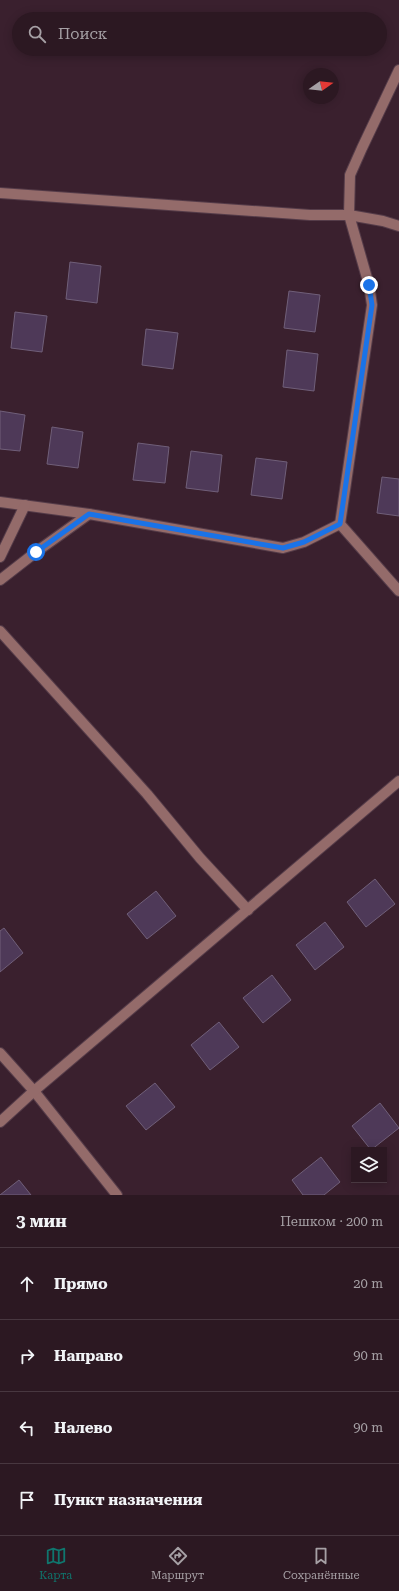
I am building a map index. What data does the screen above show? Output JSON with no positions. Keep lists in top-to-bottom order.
{
  "north": "right",
  "page": {
    "search": "Поиск",
    "heading": ["3 мин", "Пешком · 200 m"],
    "list": [
      ["Прямо", "20 m"],
      ["Направо", "90 m"],
      ["Налево", "90 m"],
      "Пункт назначения"
    ],
    "nav": ["Карта", "Маршрут", "Сохранённые"]
  }
}
